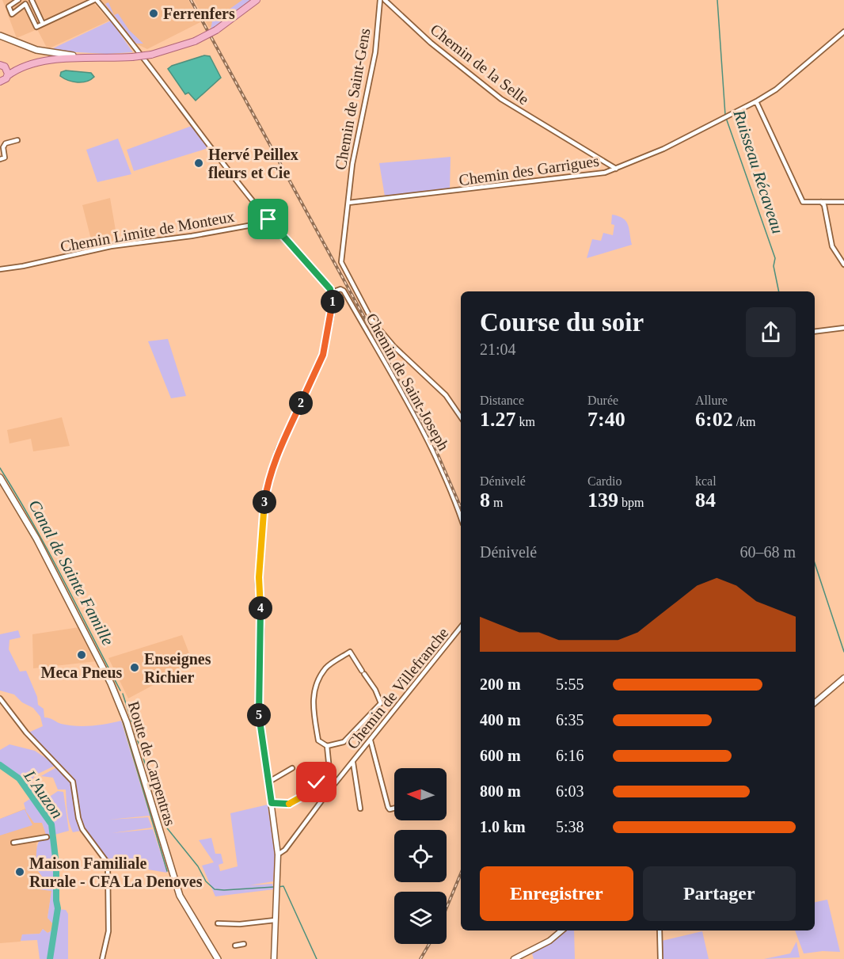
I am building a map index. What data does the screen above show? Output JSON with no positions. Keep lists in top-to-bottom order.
{
  "streets": {
    "main road": ["Route de Carpentras"],
    "street": [
      "Chemin de la Selle",
      "Chemin de Saint-Gens",
      "Chemin des Garrigues",
      "Chemin Limite de Monteux",
      "Chemin de Saint-Joseph",
      "Chemin de Villefranche"
    ]
  },
  "crossings": [
    ["Chemin de la Selle", "Chemin des Garrigues"],
    ["Chemin de Saint-Gens", "Chemin des Garrigues"]
  ],
  "water": ["Ruisseau Récaveau", "Canal de Sainte Famille", "L'Auzon"],
  "places": [
    "Ferrenfers",
    "Hervé Peillex fleurs et Cie",
    "Meca Pneus",
    "Enseignes Richier",
    "Maison Familiale Rurale - CFA La Denoves"
  ],
  "north": "left",
  "page": {
    "pins": [
      "1",
      "2",
      "3",
      "4",
      "5"
    ],
    "heading": ["Course du soir", "21:04"],
    "stats": [
      ["Distance", "1.27 km"],
      ["Durée", "7:40"],
      ["Allure", "6:02 /km"],
      ["Dénivelé", "8 m"],
      ["Cardio", "139 bpm"],
      ["kcal", "84"]
    ],
    "chart": ["Dénivelé", "60–68 m"],
    "list": [
      {
        "name": "200 m",
        "note": "5:55"
      },
      {
        "name": "400 m",
        "note": "6:35"
      },
      {
        "name": "600 m",
        "note": "6:16"
      },
      {
        "name": "800 m",
        "note": "6:03"
      },
      {
        "name": "1.0 km",
        "note": "5:38"
      }
    ],
    "buttons": ["Enregistrer", "Partager"]
  }
}
